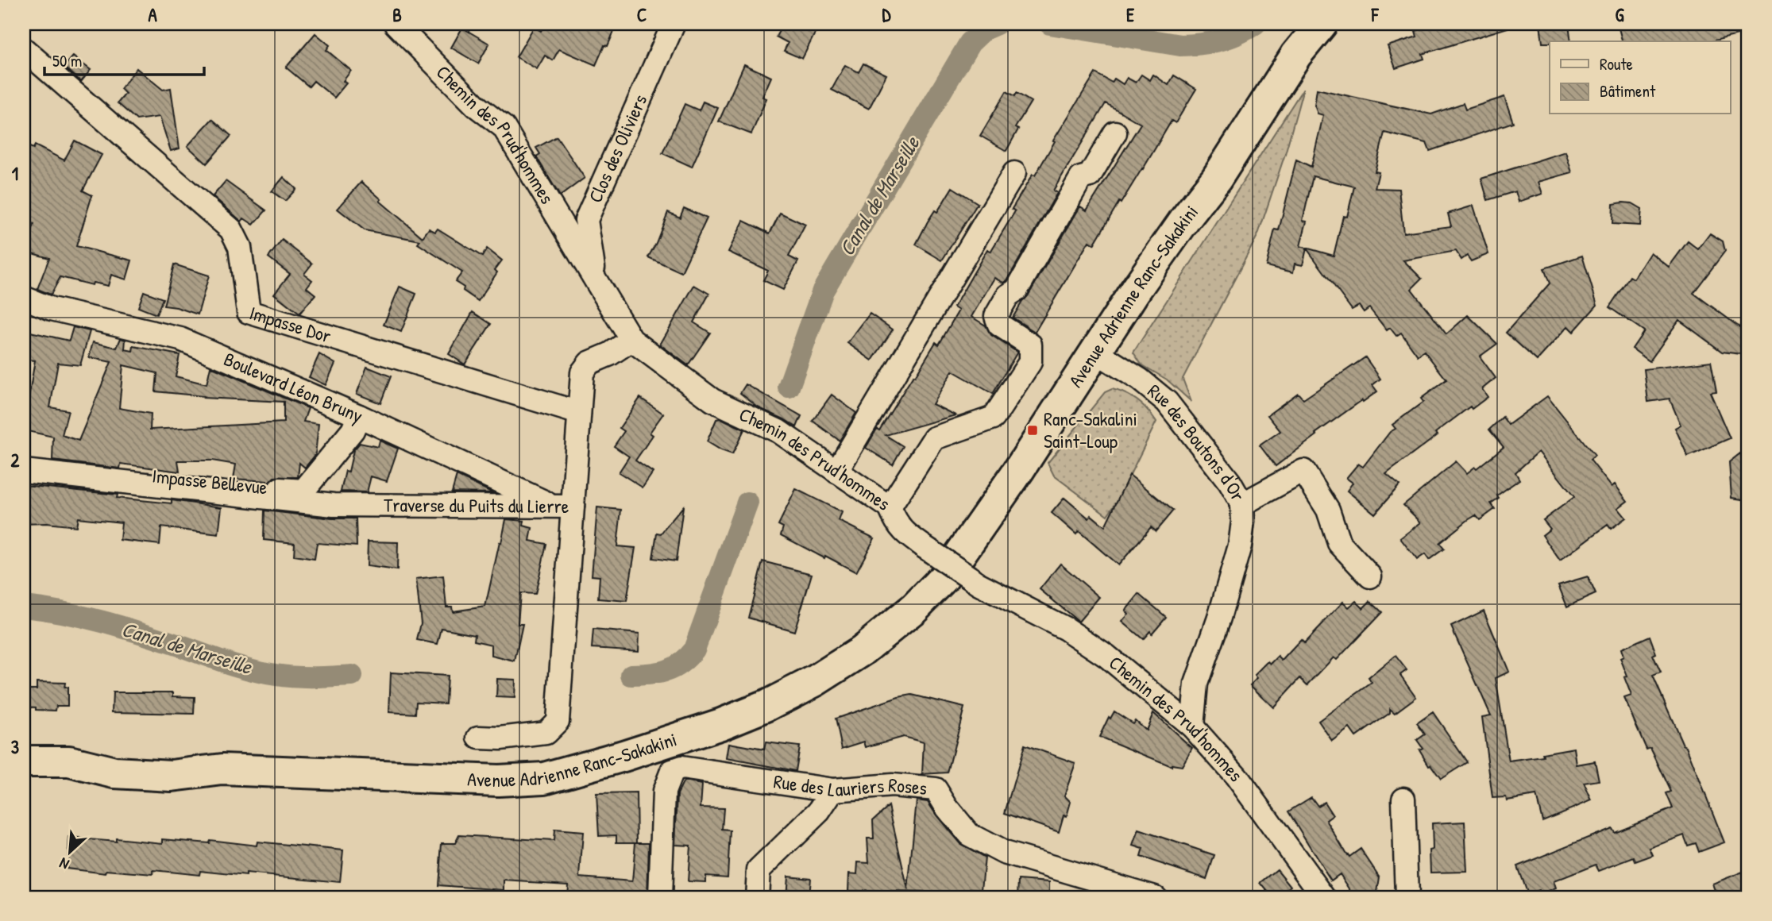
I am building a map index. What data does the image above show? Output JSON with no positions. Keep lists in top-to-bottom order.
{
  "streets": {
    "street": [
      "Chemin des Prud'hommes",
      "Clos des Oliviers",
      "Avenue Adrienne Ranc-Sakakini",
      "Impasse Dor",
      "Boulevard Léon Bruny",
      "Rue des Boutons d'Or",
      "Impasse Bellevue",
      "Traverse du Puits du Lierre",
      "Rue des Lauriers Roses"
    ]
  },
  "crossings": [
    ["Chemin des Prud'hommes", "Clos des Oliviers"],
    ["Chemin des Prud'hommes", "Rue des Boutons d'Or"],
    ["Chemin des Prud'hommes", "Traverse du Puits du Lierre"],
    ["Avenue Adrienne Ranc-Sakakini", "Rue des Boutons d'Or"],
    ["Impasse Dor", "Traverse du Puits du Lierre"],
    ["Boulevard Léon Bruny", "Impasse Bellevue"],
    ["Boulevard Léon Bruny", "Traverse du Puits du Lierre"]
  ],
  "water": ["Canal de Marseille"],
  "places": {
    "transit": ["Ranc-Sakalini Saint-Loup"]
  },
  "legend": ["Route", "Bâtiment"],
  "scale_bar": "50 m",
  "north": "bottom left",
  "grid": {
    "columns": [
      "A",
      "B",
      "C",
      "D",
      "E",
      "F",
      "G"
    ],
    "rows": ["1", "2", "3"]
  }
}
